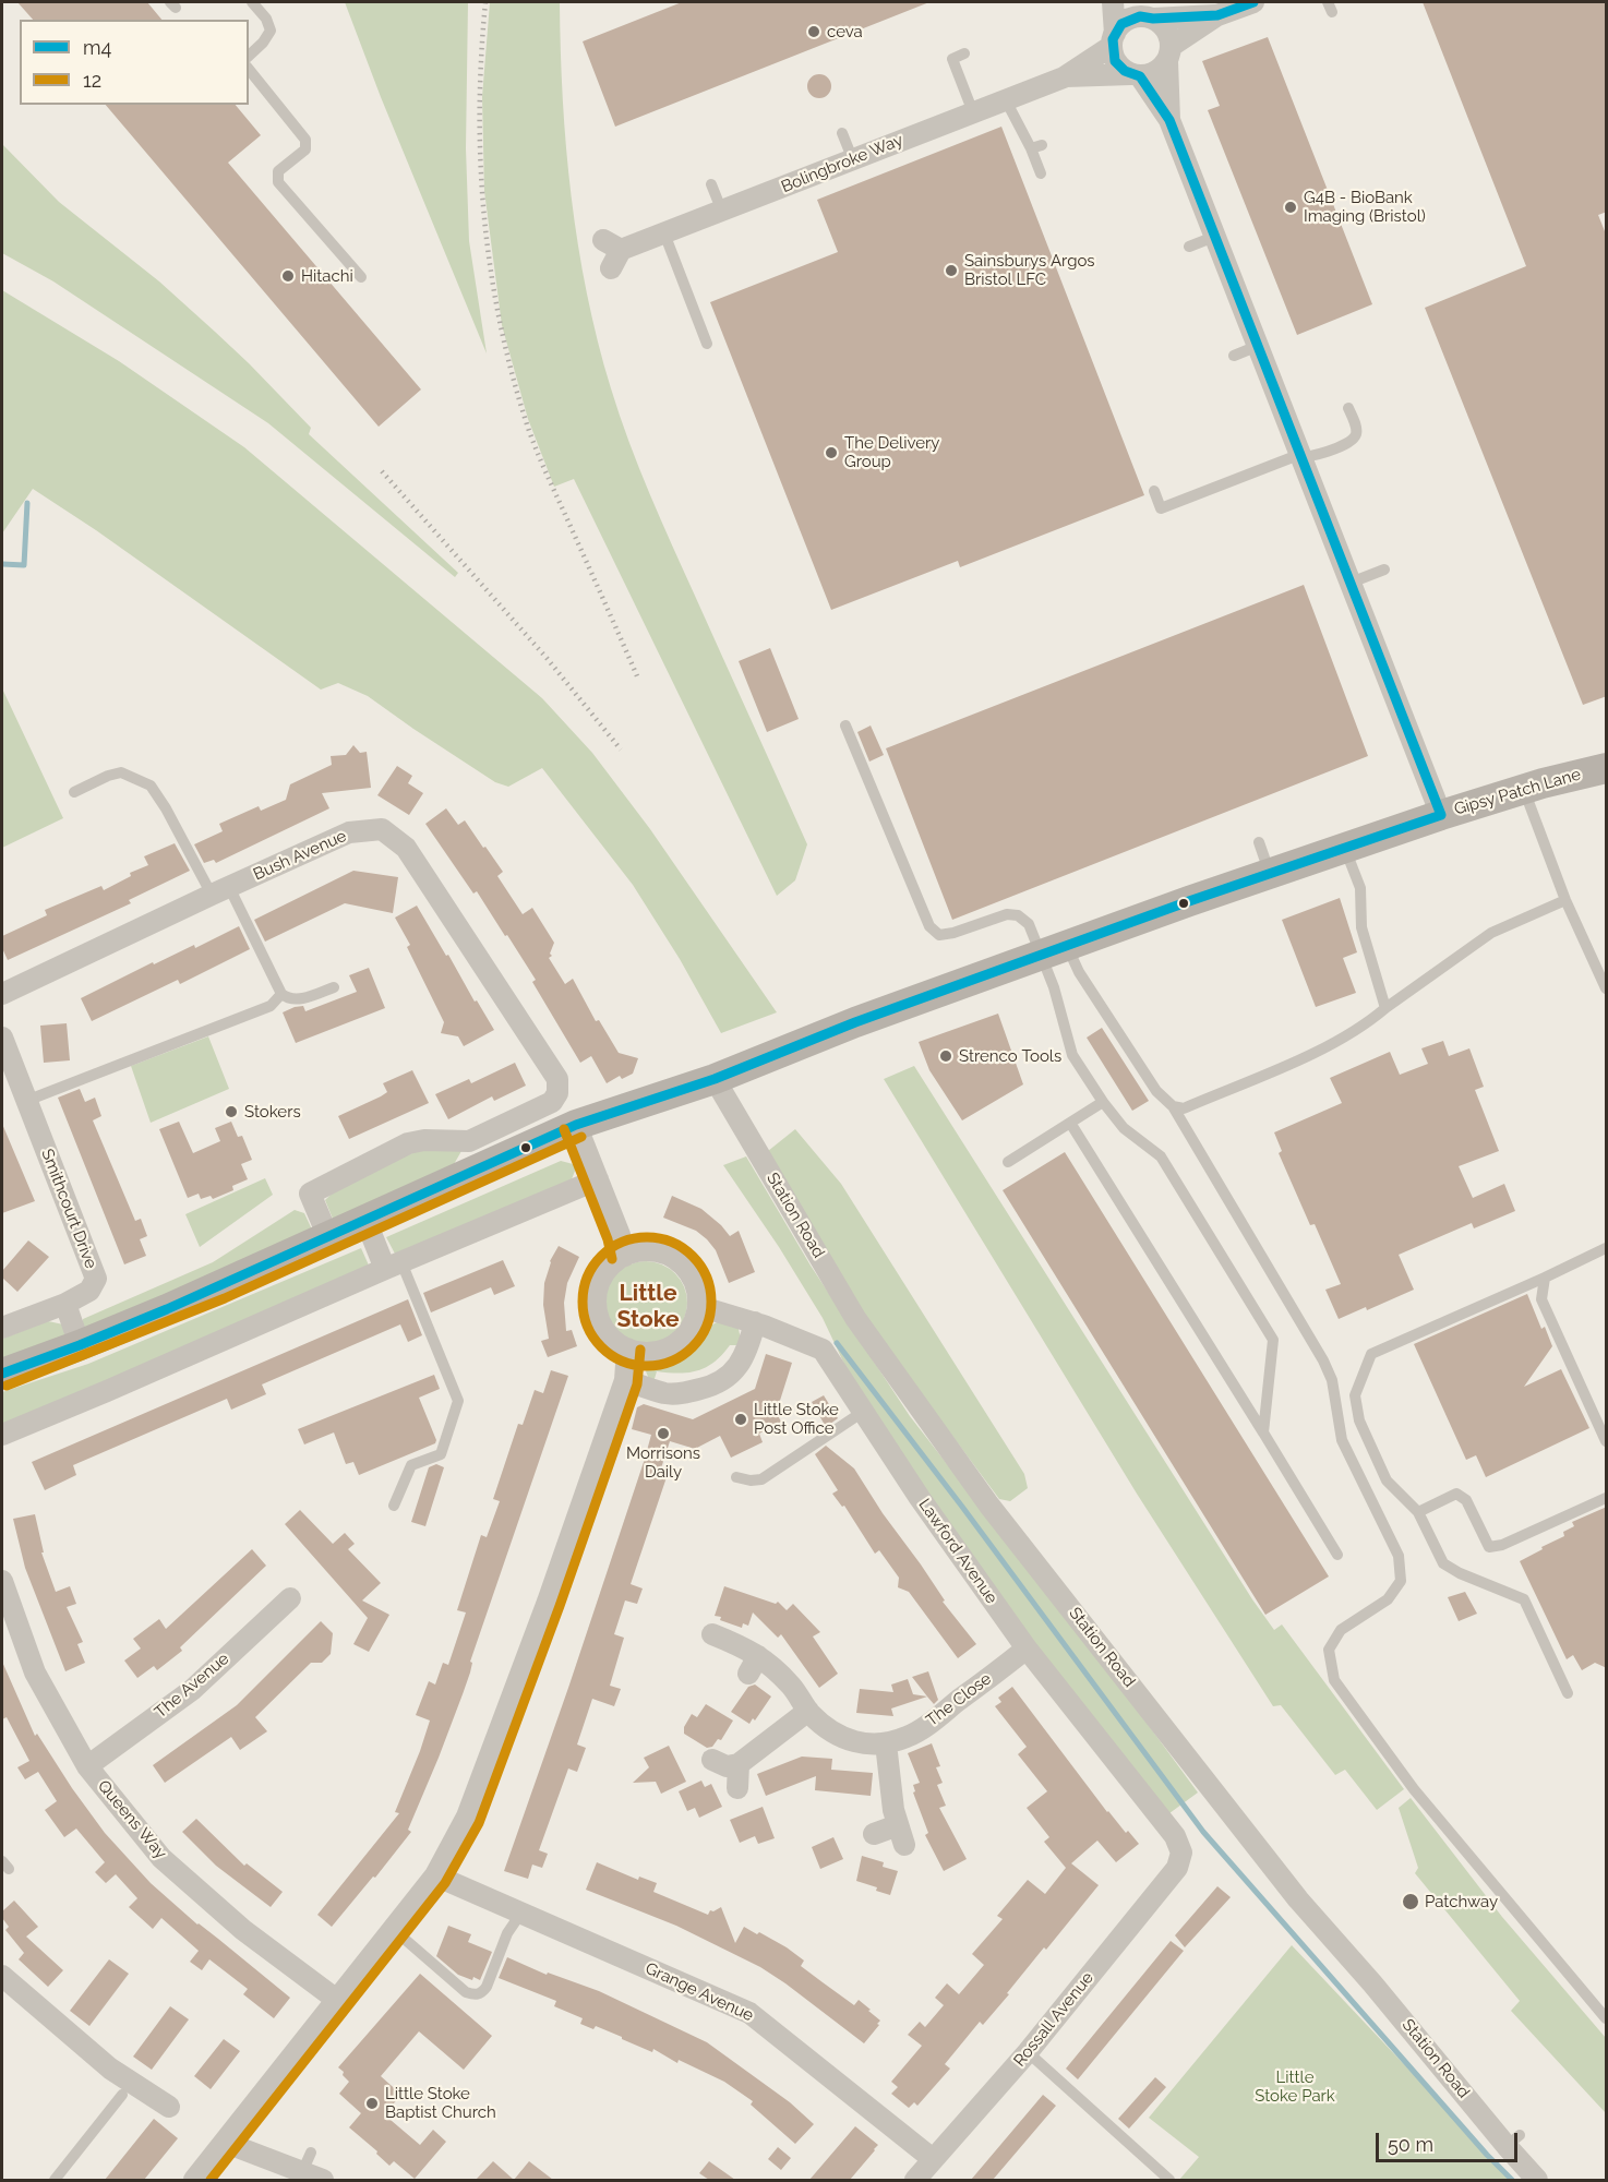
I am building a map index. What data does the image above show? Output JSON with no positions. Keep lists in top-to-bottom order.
{
  "streets": {
    "main road": ["Gipsy Patch Lane"],
    "street": [
      "Bolingbroke Way",
      "Bush Avenue",
      "Smithcourt Drive",
      "Station Road",
      "Lawford Avenue",
      "The Avenue",
      "The Close",
      "Queens Way",
      "Grange Avenue",
      "Rossall Avenue"
    ]
  },
  "crossings": [
    ["Gipsy Patch Lane", "Bush Avenue"],
    ["Gipsy Patch Lane", "Station Road"],
    ["Lawford Avenue", "The Close"],
    ["Lawford Avenue", "Rossall Avenue"],
    ["The Avenue", "Queens Way"],
    ["Grange Avenue", "Rossall Avenue"]
  ],
  "districts": ["Little Stoke"],
  "parks": ["Little Stoke Park"],
  "places": [
    "ceva",
    "G4B - BioBank Imaging (Bristol)",
    "Sainsburys Argos Bristol LFC",
    "Hitachi",
    "The Delivery Group",
    "Strenco Tools",
    "Stokers",
    "Little Stoke Post Office",
    "Morrisons Daily",
    "Patchway",
    "Little Stoke Baptist Church"
  ],
  "lines": ["transit line m4", "transit line 12"],
  "legend": ["m4", "12"],
  "scale_bar": "50 m"
}
